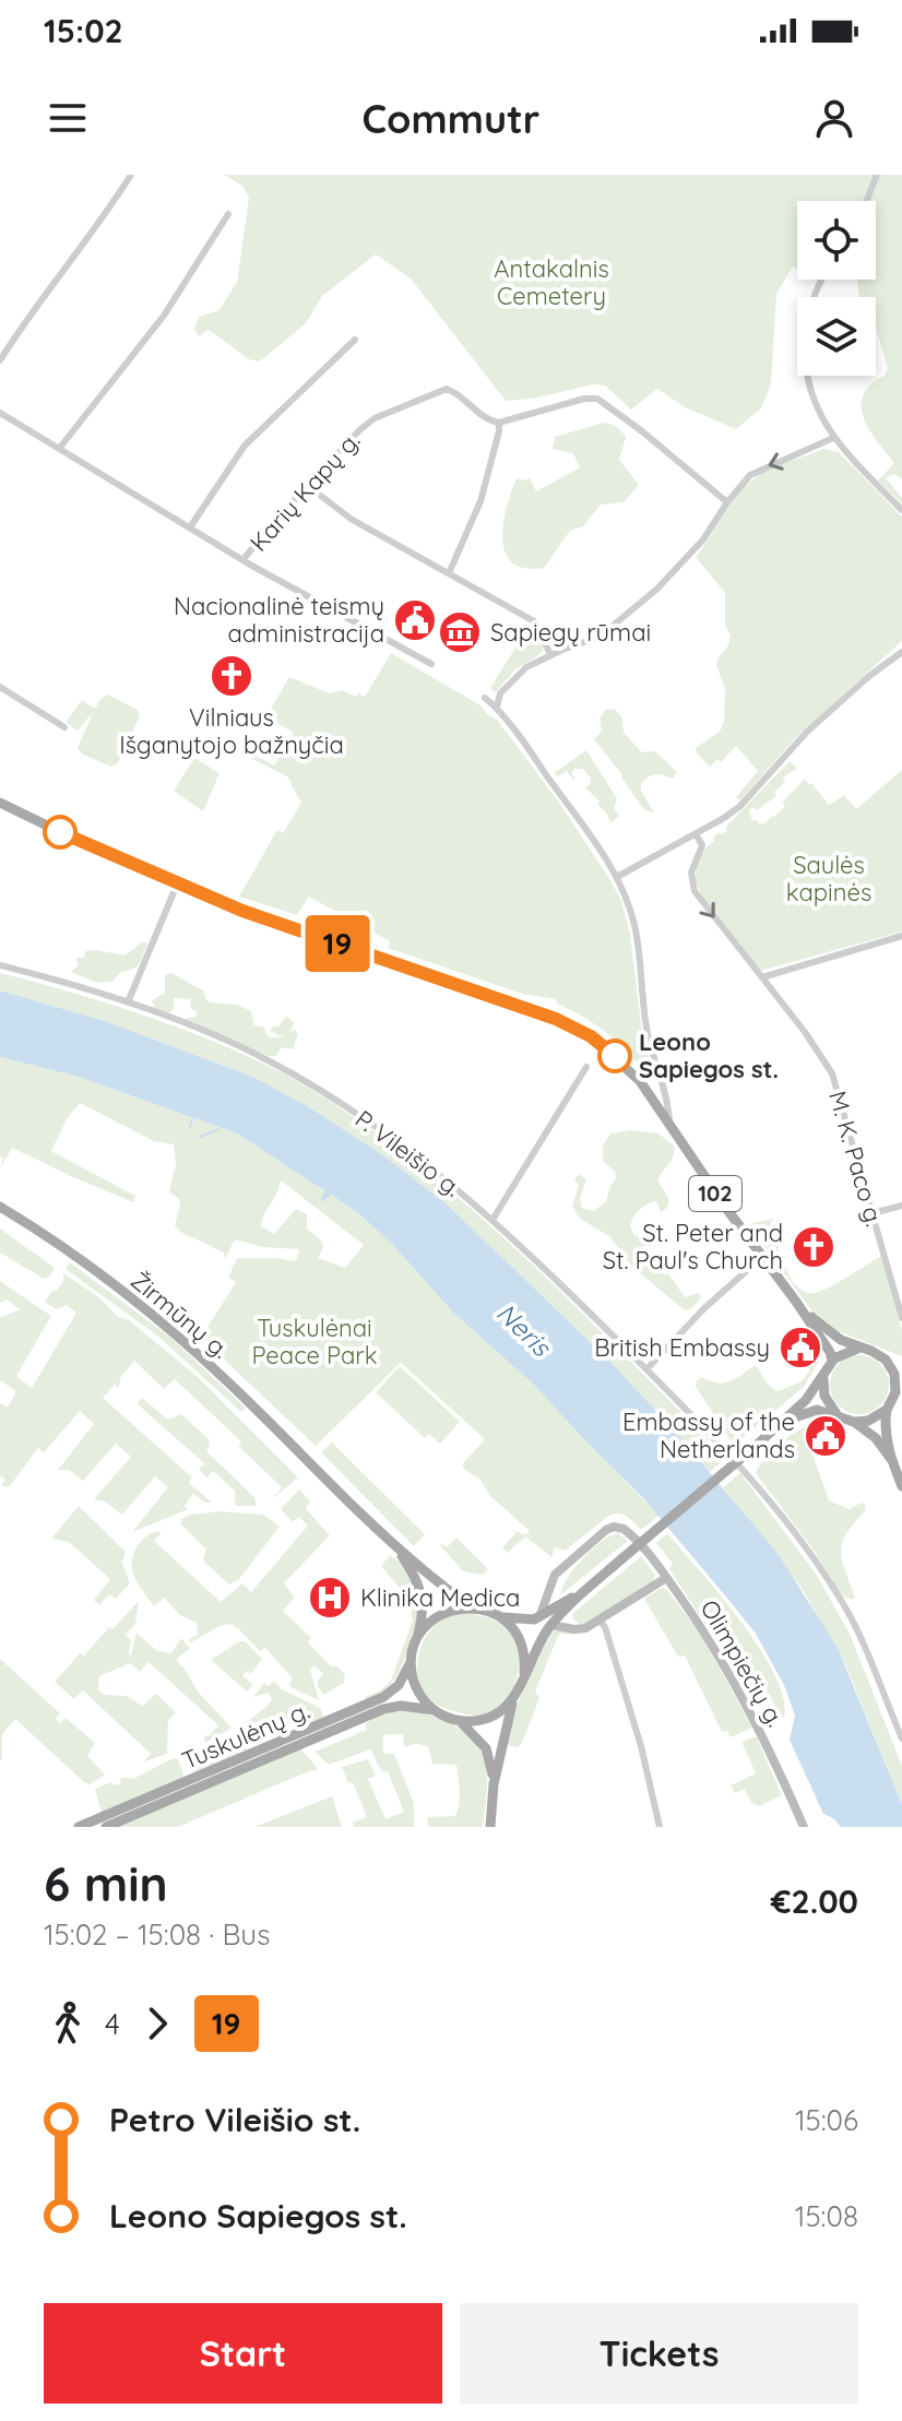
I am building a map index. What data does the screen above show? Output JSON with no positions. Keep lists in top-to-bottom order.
{
  "streets": {
    "main road": ["102", "Žirmūnų g.", "Tuskulėnų g."],
    "street": [
      "Karių Kapų g.",
      "P. Vileišio g.",
      "M. K. Paco g.",
      "Olimpiečių g."
    ]
  },
  "crossings": [
    ["Žirmūnų g.", "Tuskulėnų g."]
  ],
  "water": ["Neris"],
  "parks": ["Antakalnis Cemetery", "Saulės kapinės", "Tuskulėnai Peace Park"],
  "places": {
    "public building": ["Nacionalinė teismų administracija", "British Embassy", "Embassy of the Netherlands"],
    "museum": ["Sapiegų rūmai"],
    "church": ["Vilniaus Išganytojo bažnyčia", "St. Peter and St. Paul's Church"],
    "other": ["Leono Sapiegos st."],
    "hospital": ["Klinika Medica"]
  },
  "lines": ["bus line 19"],
  "page": {
    "status": "15:02",
    "header": "Commutr",
    "on_map": "19",
    "heading": ["6 min", "15:02 – 15:08 · Bus", "€2.00"],
    "legs": ["4", "19"],
    "list": [
      {
        "name": "Petro Vileišio st.",
        "value": "15:06"
      },
      {
        "name": "Leono Sapiegos st.",
        "value": "15:08"
      }
    ],
    "buttons": ["Start", "Tickets"]
  }
}
